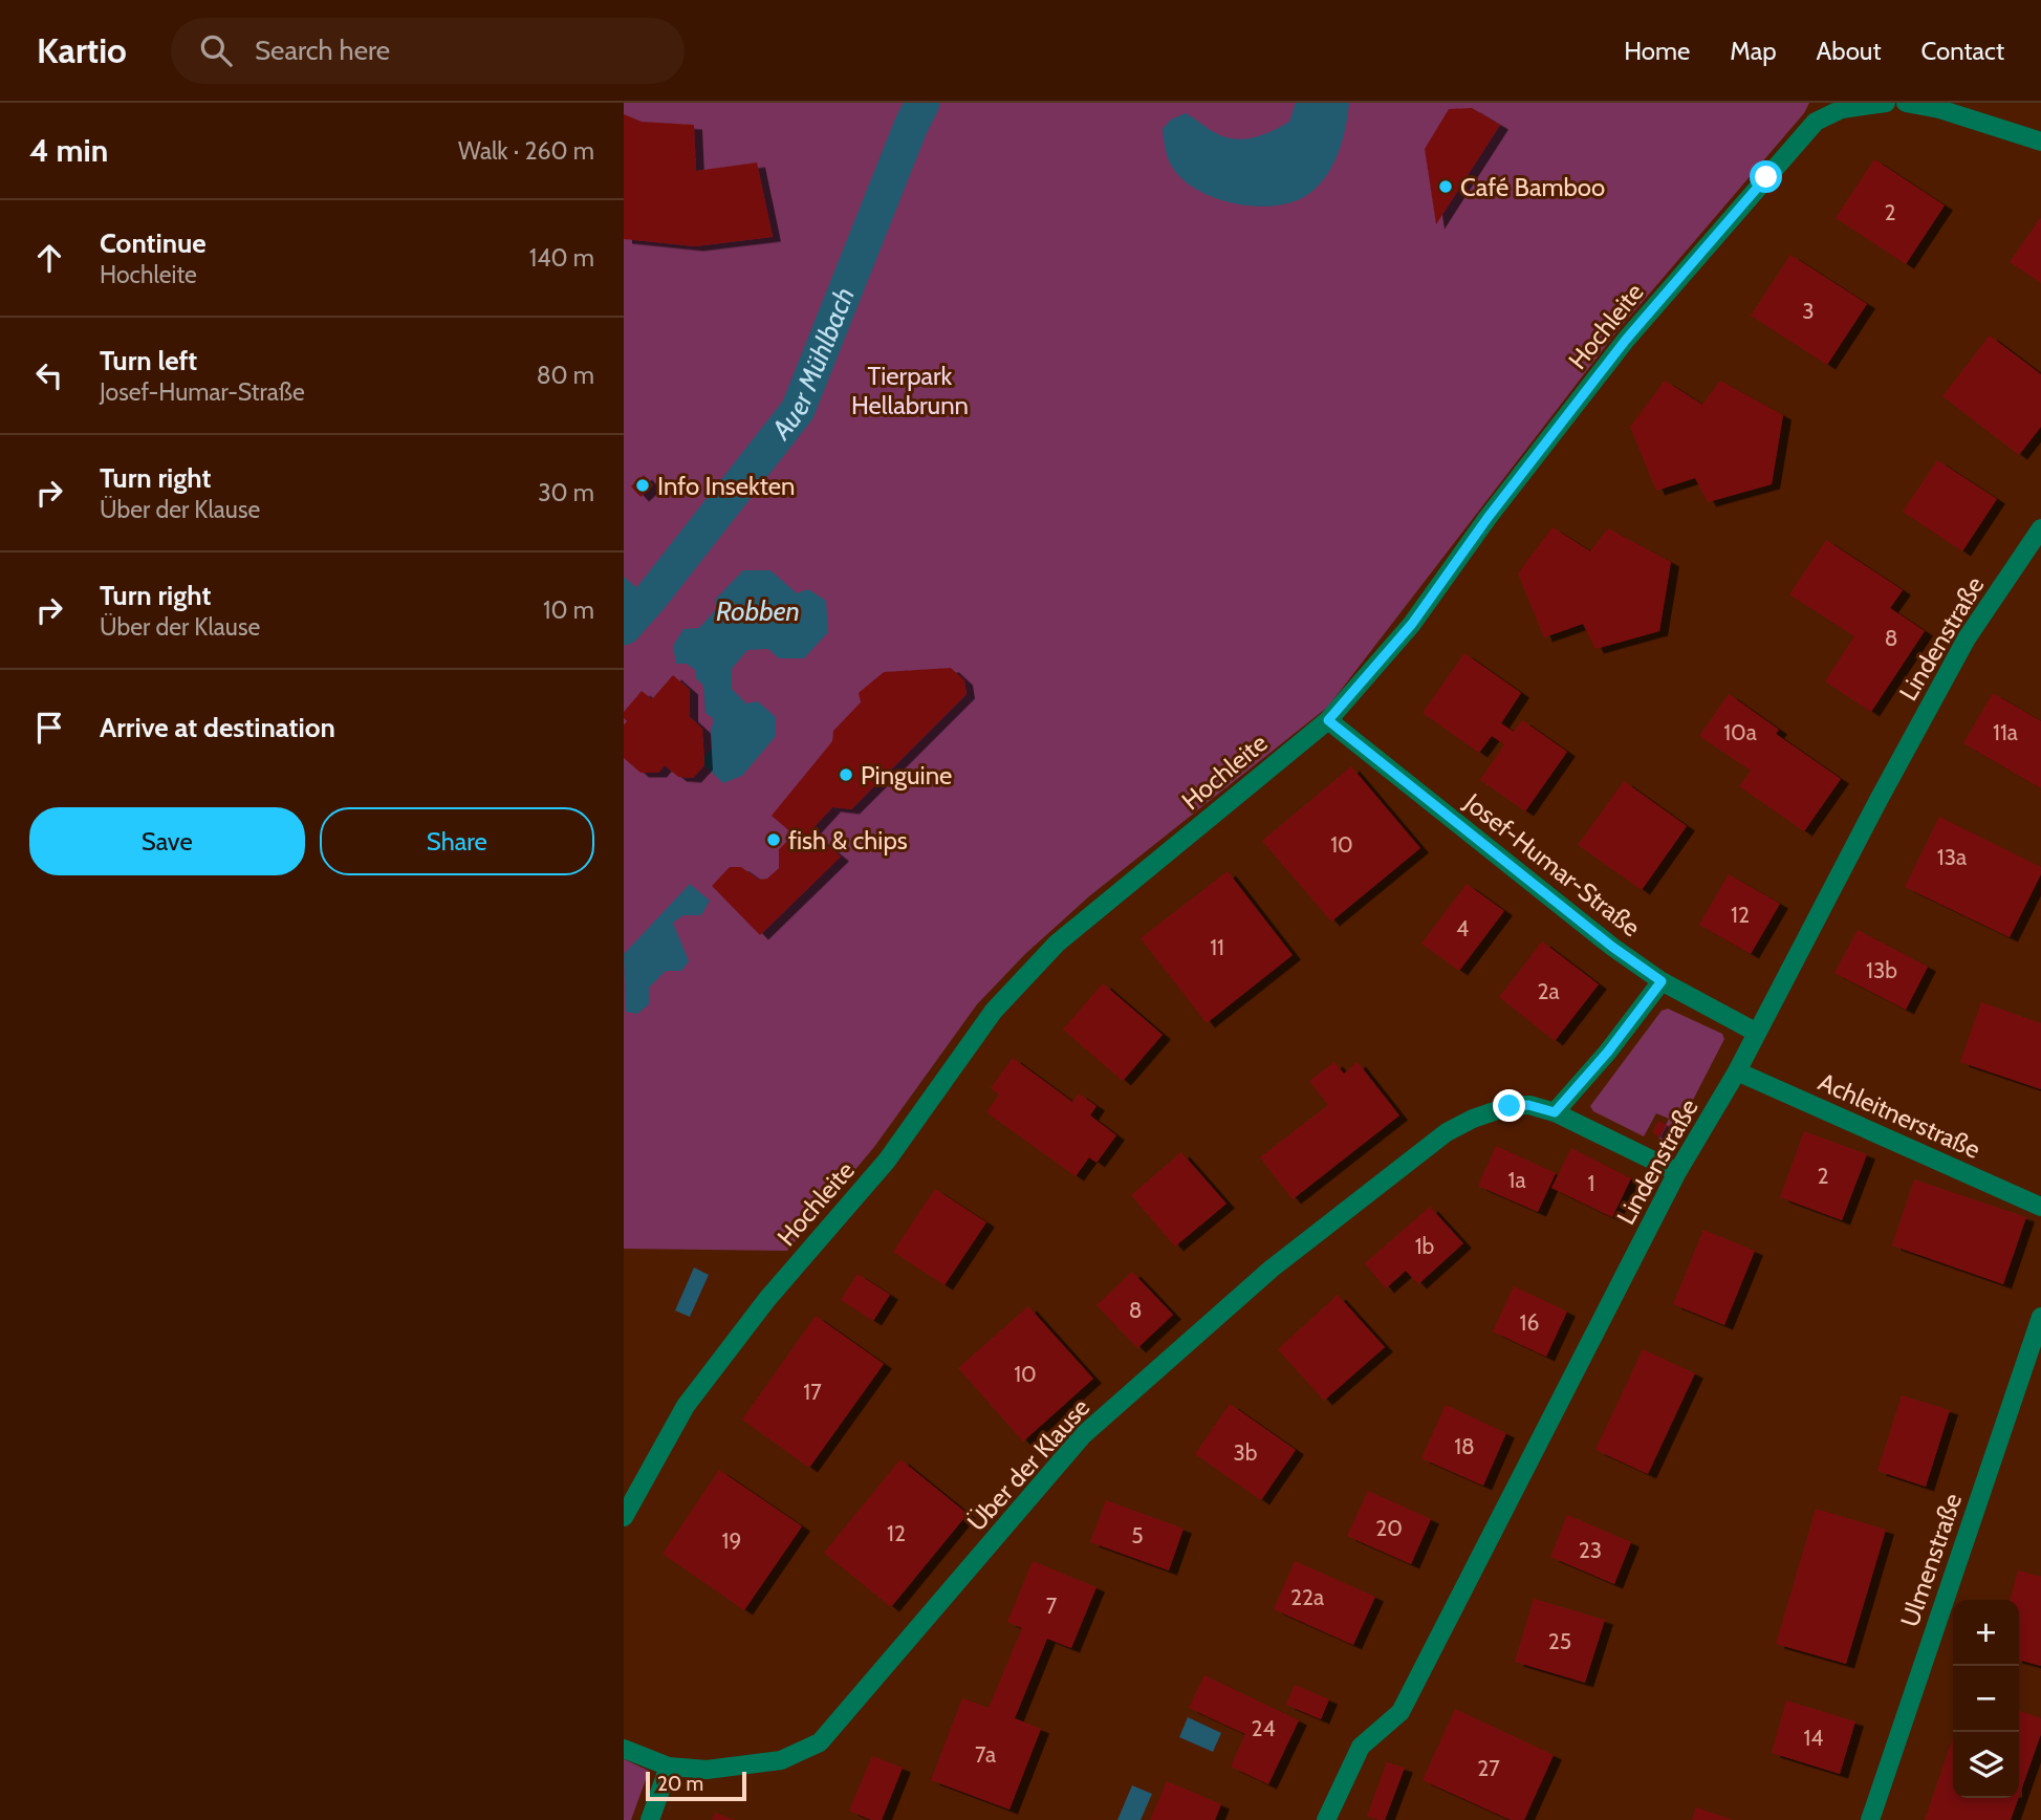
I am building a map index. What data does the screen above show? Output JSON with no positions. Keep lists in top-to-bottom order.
{
  "streets": {
    "street": [
      "Hochleite",
      "Lindenstraße",
      "Josef-Humar-Straße",
      "Achleitnerstraße",
      "Über der Klause",
      "Ulmenstraße"
    ]
  },
  "crossings": [
    ["Hochleite", "Josef-Humar-Straße"],
    ["Lindenstraße", "Josef-Humar-Straße"],
    ["Lindenstraße", "Achleitnerstraße"],
    ["Lindenstraße", "Über der Klause"]
  ],
  "water": ["Auer Mühlbach", "Robben"],
  "parks": ["Tierpark Hellabrunn"],
  "places": [
    "Café Bamboo",
    "Info Insekten",
    "Pinguine",
    "fish & chips"
  ],
  "house_numbers": [
    "2",
    "3",
    "8",
    "10a",
    "11a",
    "10",
    "13a",
    "12",
    "4",
    "11",
    "13b",
    "2a",
    "2",
    "1a",
    "1",
    "1b",
    "8",
    "16",
    "10",
    "17",
    "18",
    "3b",
    "20",
    "12",
    "5",
    "19",
    "23",
    "22a",
    "7",
    "25",
    "24",
    "14",
    "7a",
    "27"
  ],
  "scale_bar": "20 m",
  "page": {
    "header": "Kartio",
    "search": "Search here",
    "nav": [
      "Home",
      "Map",
      "About",
      "Contact"
    ],
    "heading": ["4 min", "Walk · 260 m"],
    "list": [
      ["Continue", "Hochleite", "140 m"],
      ["Turn left", "Josef-Humar-Straße", "80 m"],
      ["Turn right", "Über der Klause", "30 m"],
      ["Turn right", "Über der Klause", "10 m"],
      "Arrive at destination"
    ],
    "buttons": ["Save", "Share"],
    "map_buttons": ["+", "−"],
    "scale": "20 m"
  }
}
